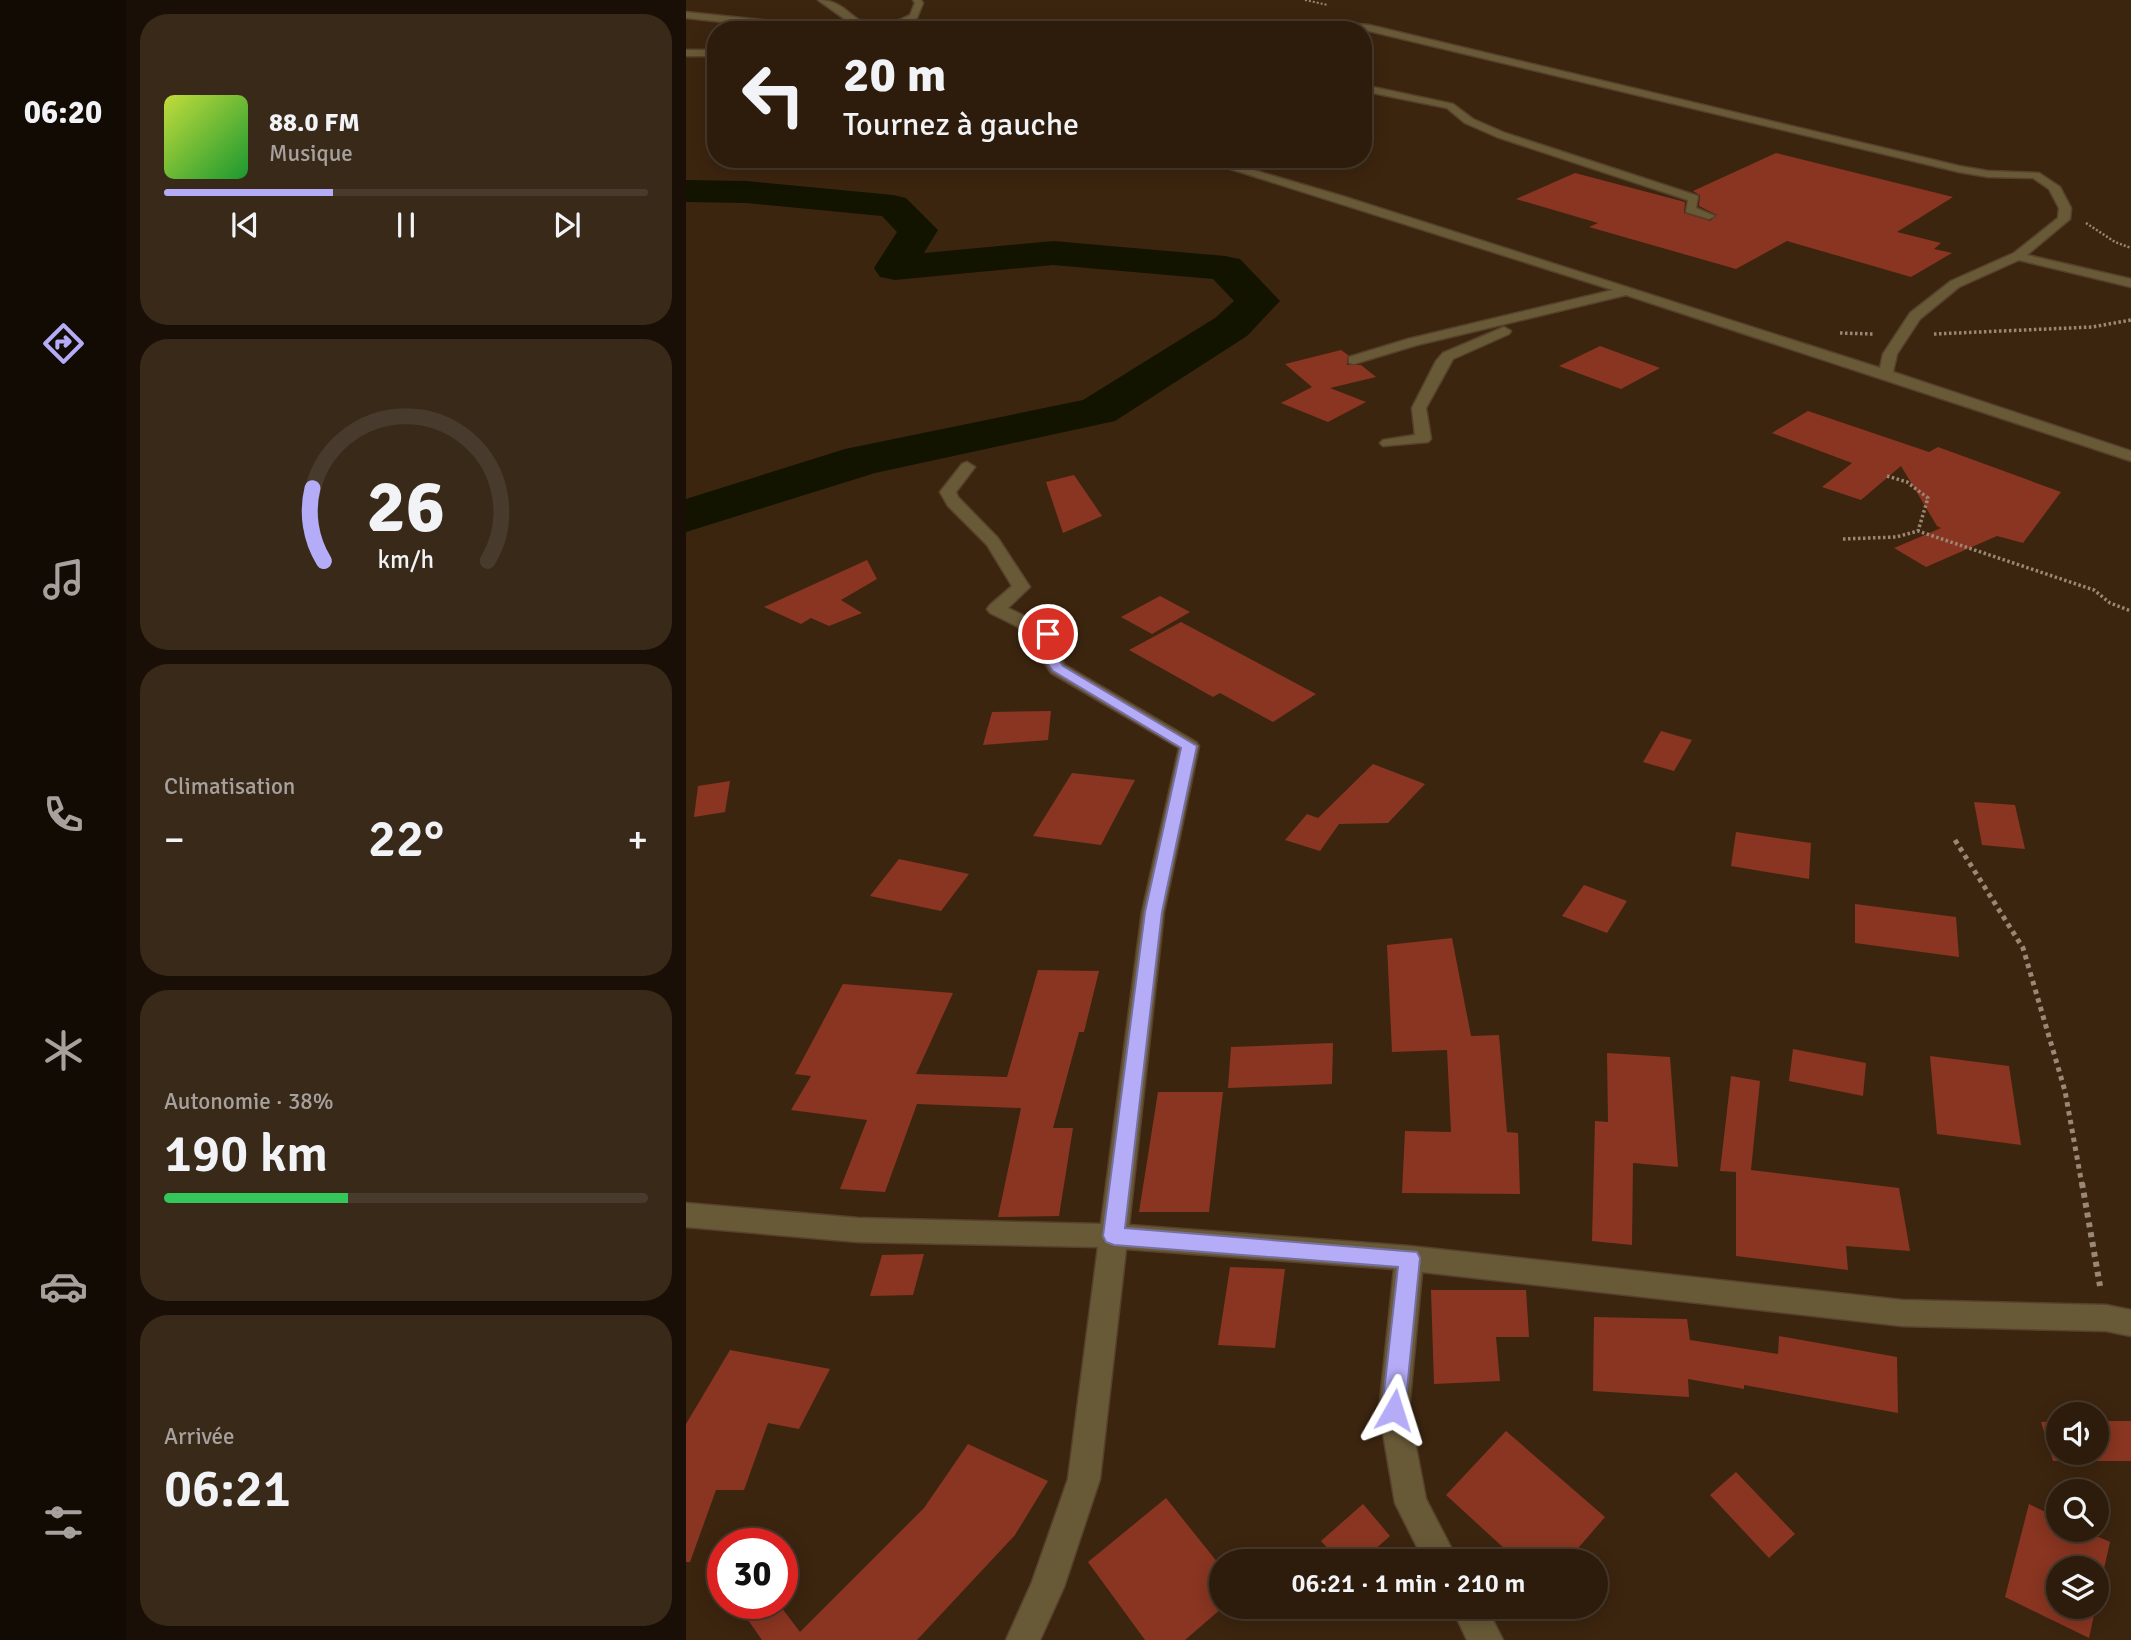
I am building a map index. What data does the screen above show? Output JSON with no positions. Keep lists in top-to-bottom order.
{
  "page": {
    "tabs": "06:20",
    "turn": ["20 m", "Tournez à gauche"],
    "song": ["88.0 FM", "Musique"],
    "tile": [
      "Climatisation",
      ["Autonomie · 38%", "190 km"],
      ["Arrivée", "06:21"]
    ],
    "heat": ["−", "22°", "+"],
    "limit": "30",
    "trip": "06:21 · 1 min · 210 m",
    "gauge": ["26", "km/h"]
  }
}
